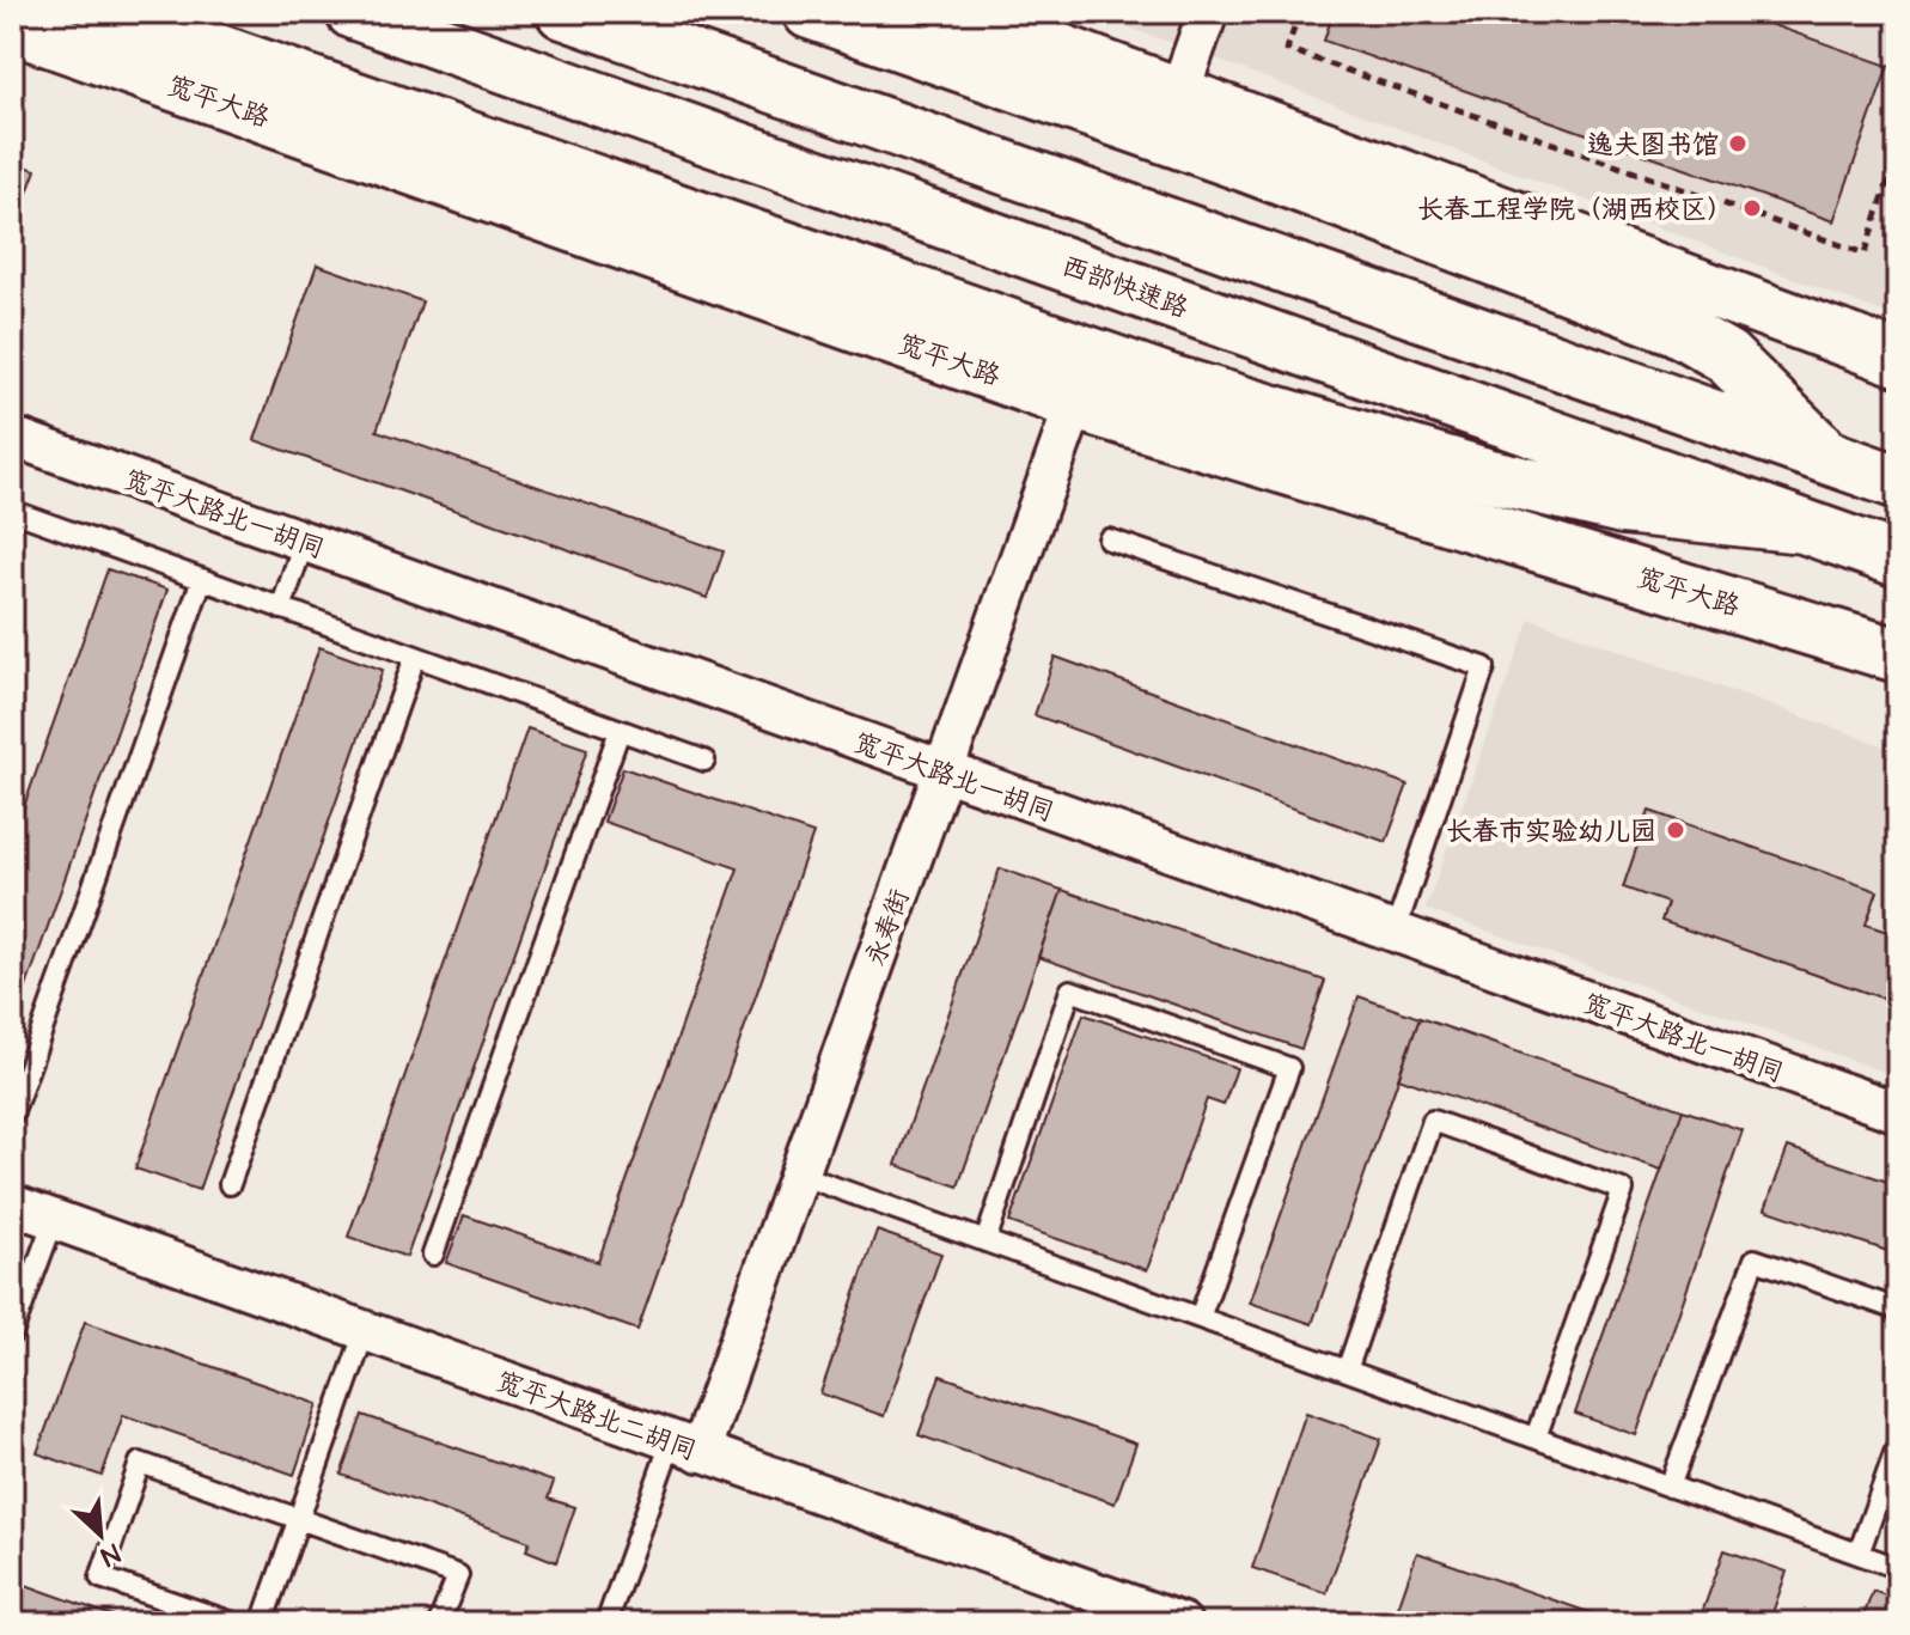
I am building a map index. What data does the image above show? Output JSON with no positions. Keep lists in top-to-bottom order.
{
  "streets": {
    "main road": ["宽平大路", "西部快速路"],
    "street": ["宽平大路北一胡同", "永寿街", "宽平大路北二胡同"]
  },
  "crossings": [
    ["宽平大路", "永寿街"],
    ["宽平大路北一胡同", "永寿街"],
    ["永寿街", "宽平大路北二胡同"]
  ],
  "places": ["逸夫图书馆", "长春工程学院（湖西校区）", "长春市实验幼儿园"],
  "north": "bottom right"
}
